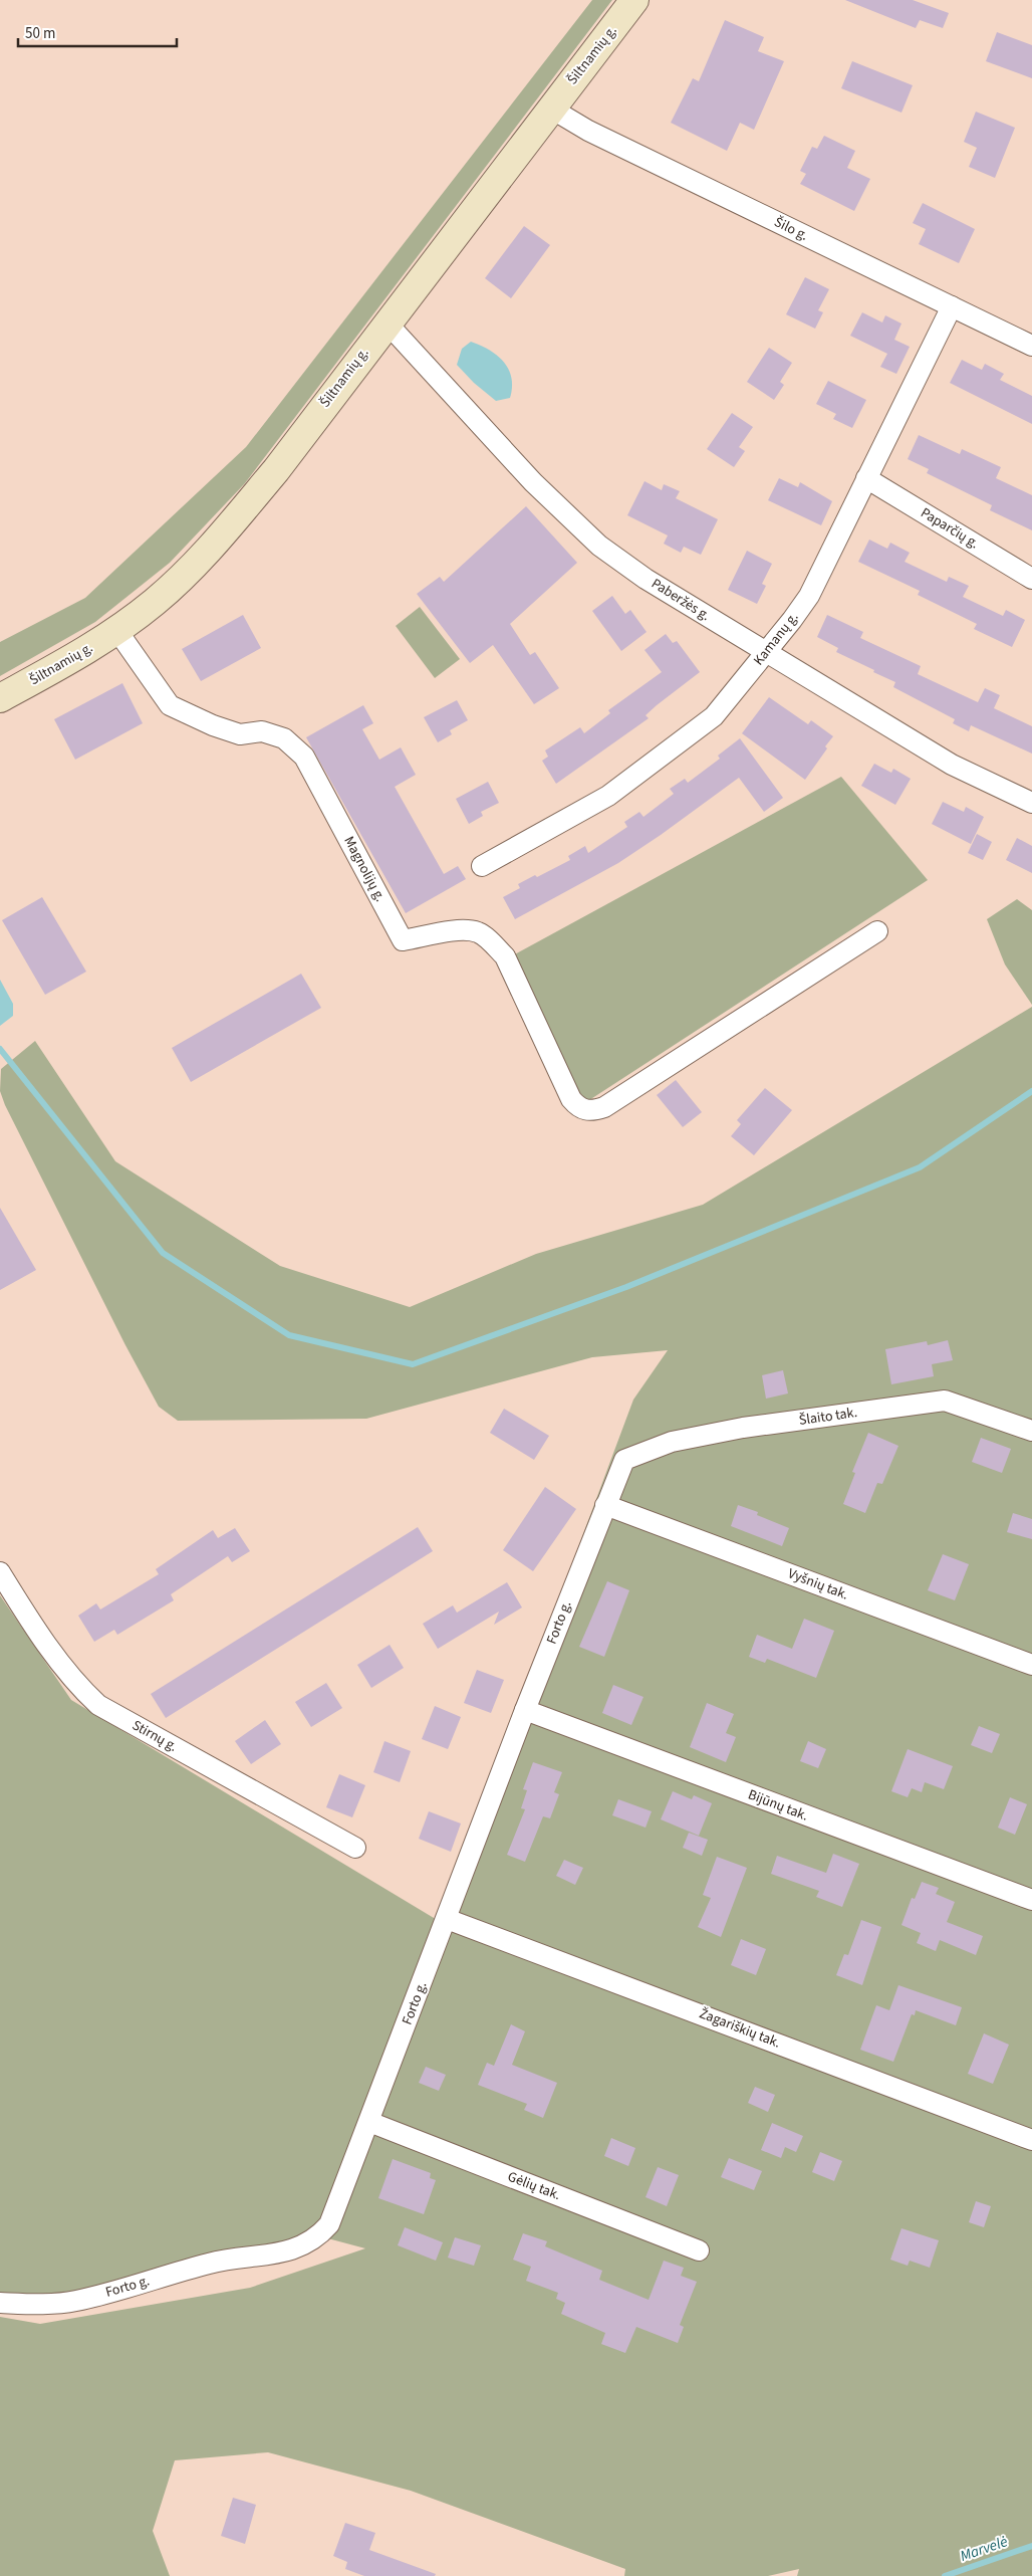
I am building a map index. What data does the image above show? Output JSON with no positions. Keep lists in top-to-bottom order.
{
  "streets": {
    "main road": ["Šiltnamių g."],
    "street": [
      "Šilo g.",
      "Paparčių g.",
      "Paberžės g.",
      "Kamanų g.",
      "Magnolijų g.",
      "Šlaito tak.",
      "Vyšnių tak.",
      "Forto g.",
      "Stirnų g.",
      "Bijūnų tak.",
      "Žagariškių tak.",
      "Gėlių tak."
    ]
  },
  "crossings": [
    ["Šiltnamių g.", "Šilo g."],
    ["Šiltnamių g.", "Paberžės g."],
    ["Šiltnamių g.", "Magnolijų g."],
    ["Šilo g.", "Kamanų g."],
    ["Paparčių g.", "Kamanų g."],
    ["Paberžės g.", "Kamanų g."],
    ["Šlaito tak.", "Forto g."],
    ["Vyšnių tak.", "Forto g."],
    ["Forto g.", "Bijūnų tak."],
    ["Forto g.", "Žagariškių tak."],
    ["Forto g.", "Gėlių tak."]
  ],
  "water": ["Marvelė"],
  "scale_bar": "50 m"
}
